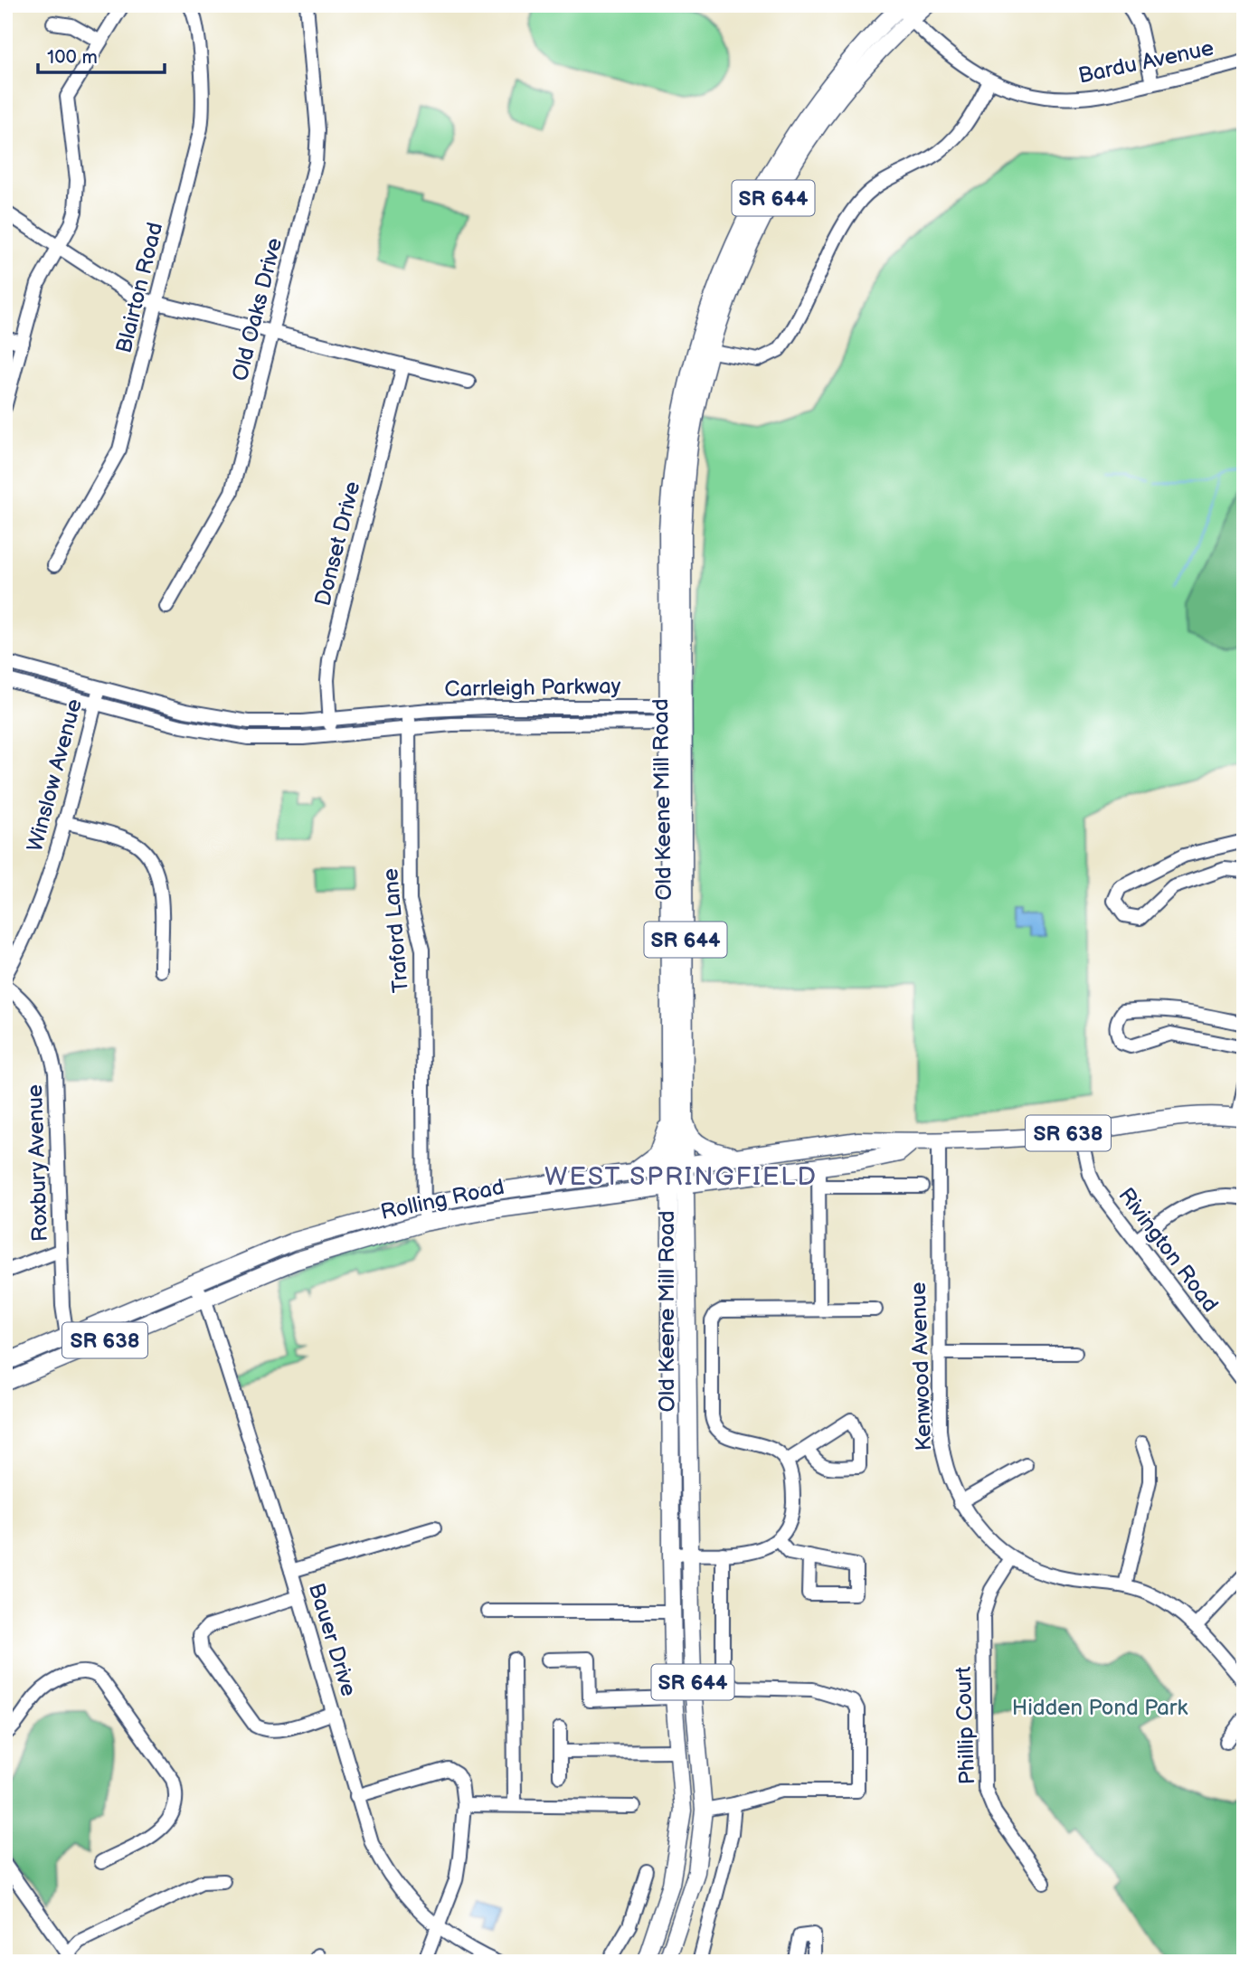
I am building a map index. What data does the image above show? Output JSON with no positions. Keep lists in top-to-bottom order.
{
  "streets": {
    "main road": [
      "SR 644",
      "Old Keene Mill Road",
      "SR 638",
      "Rolling Road"
    ],
    "street": [
      "Bardu Avenue",
      "Blairton Road",
      "Old Oaks Drive",
      "Donset Drive",
      "Carrleigh Parkway",
      "Winslow Avenue",
      "Traford Lane",
      "Roxbury Avenue",
      "Rivington Road",
      "Kenwood Avenue",
      "Bauer Drive",
      "Phillip Court"
    ]
  },
  "crossings": [
    ["Bardu Avenue", "Old Keene Mill Road"],
    ["Donset Drive", "Carrleigh Parkway"],
    ["Carrleigh Parkway", "Winslow Avenue"],
    ["Carrleigh Parkway", "Old Keene Mill Road"],
    ["Carrleigh Parkway", "Traford Lane"],
    ["Old Keene Mill Road", "Rolling Road"],
    ["Traford Lane", "Rolling Road"],
    ["Roxbury Avenue", "Rolling Road"],
    ["Rolling Road", "Rivington Road"],
    ["Rolling Road", "Kenwood Avenue"],
    ["Rolling Road", "Bauer Drive"],
    ["Kenwood Avenue", "Phillip Court"]
  ],
  "districts": ["WEST SPRINGFIELD"],
  "parks": ["Hidden Pond Park"],
  "scale_bar": "100 m"
}
